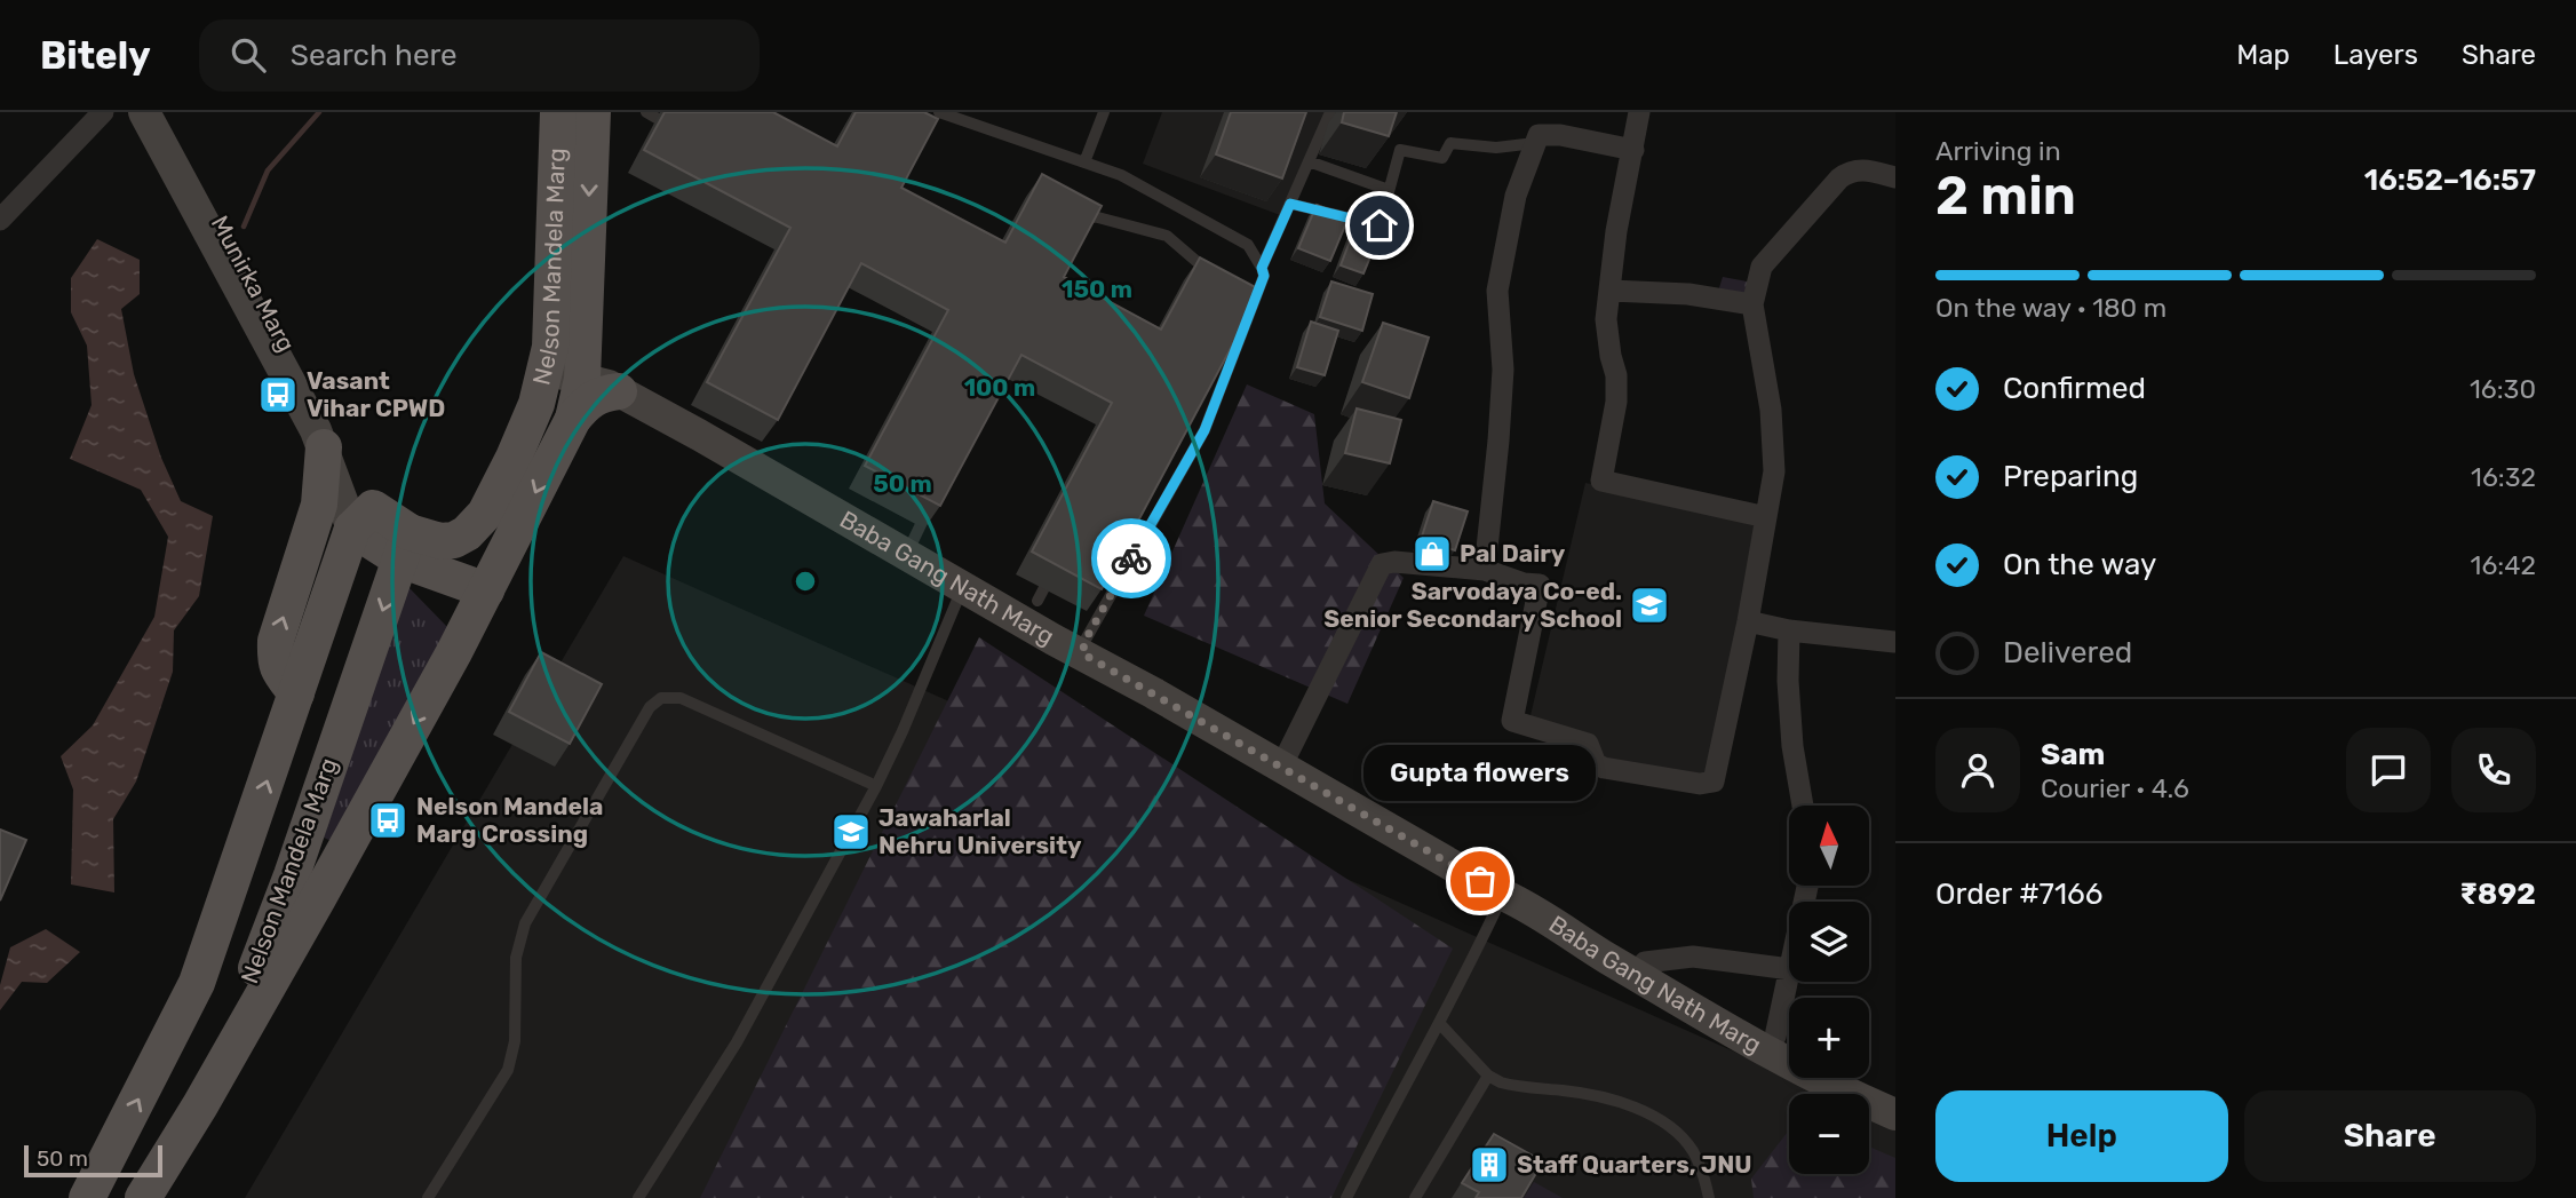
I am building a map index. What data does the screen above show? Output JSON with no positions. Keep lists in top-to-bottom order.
{
  "streets": {
    "main road": ["Nelson Mandela Marg"],
    "street": ["Munirka Marg", "Baba Gang Nath Marg"]
  },
  "crossings": [
    ["Nelson Mandela Marg", "Munirka Marg"],
    ["Nelson Mandela Marg", "Baba Gang Nath Marg"]
  ],
  "places": {
    "bus stop": ["Vasant Vihar CPWD", "Nelson Mandela Marg Crossing"],
    "shop": ["Pal Dairy"],
    "school or university": ["Sarvodaya Co-ed. Senior Secondary School", "Jawaharlal Nehru University"],
    "other": ["Gupta flowers"],
    "building": ["Staff Quarters, JNU"]
  },
  "scale_bar": "50 m",
  "north": "top",
  "page": {
    "header": "Bitely",
    "search": "Search here",
    "nav": ["Map", "Layers", "Share"],
    "heading": ["2 min", "Arriving in", "16:52–16:57"],
    "panel": [
      "Sam",
      "Courier · 4.6",
      "Order #7166",
      "₹892"
    ],
    "bar": "On the way · 180 m",
    "list": [
      ["Confirmed", "16:30"],
      ["Preparing", "16:32"],
      ["On the way", "16:42"],
      "Delivered"
    ],
    "bubble": "Gupta flowers",
    "map_buttons": ["+", "−"],
    "buttons": ["Help", "Share"],
    "scale": "50 m"
  },
  "rings": ["150 m", "100 m", "50 m"]
}
